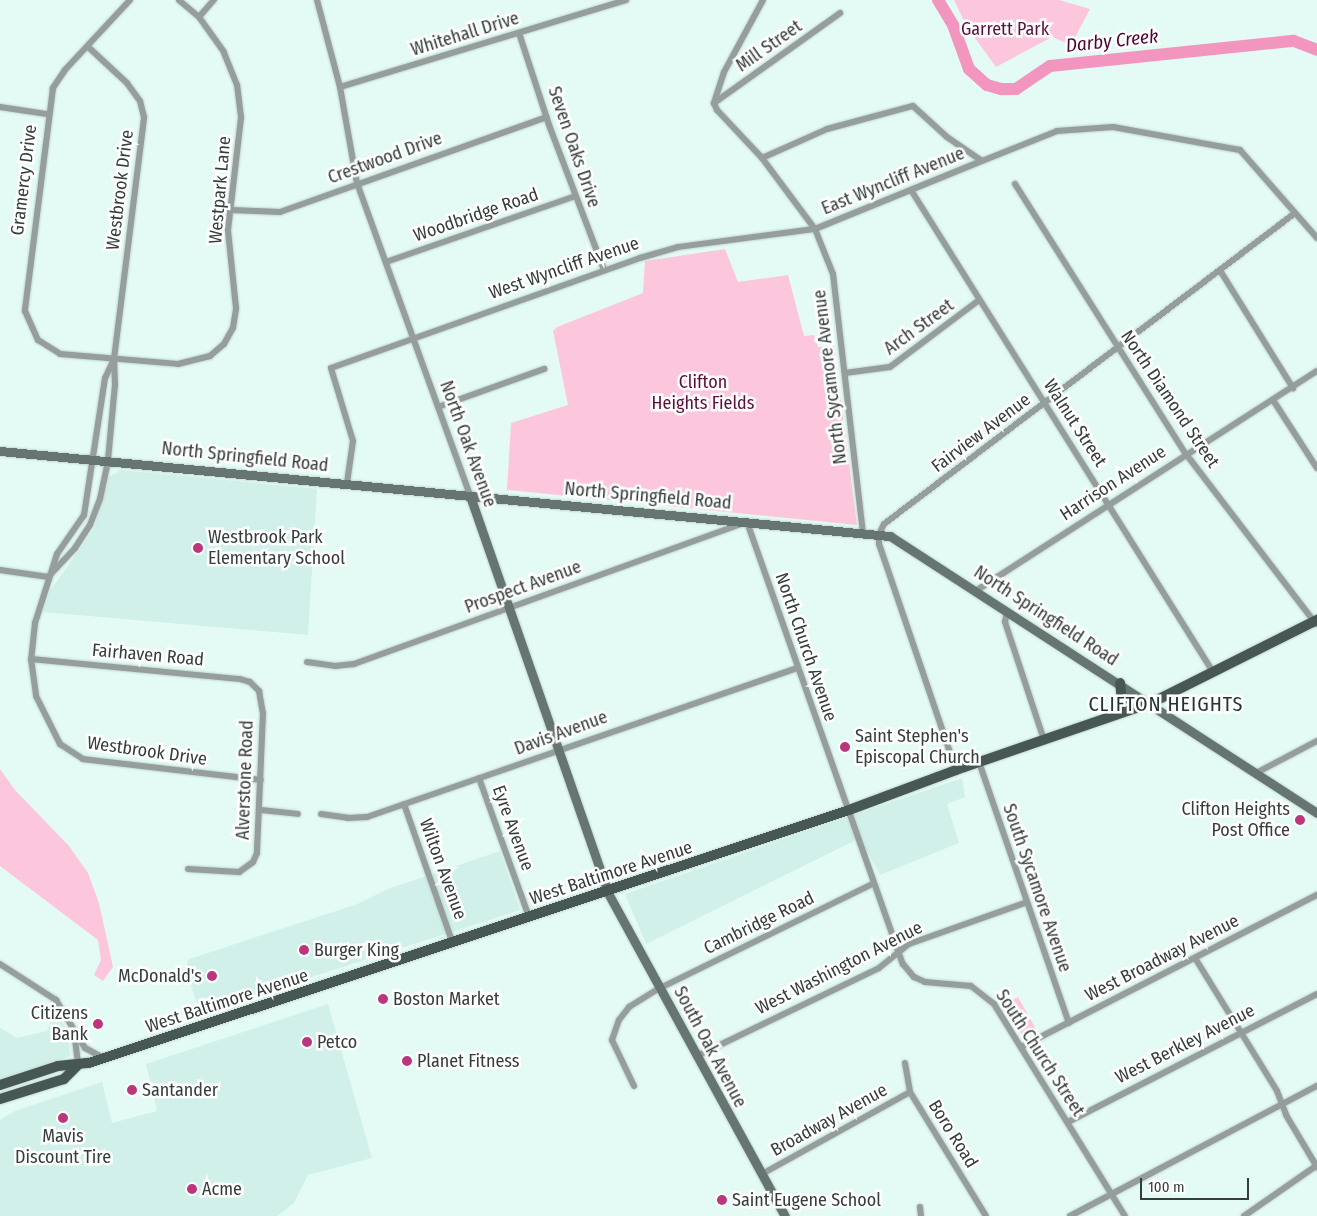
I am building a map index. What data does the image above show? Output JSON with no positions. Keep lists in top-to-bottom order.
{
  "streets": {
    "main road": [
      "North Oak Avenue",
      "North Springfield Road",
      "West Baltimore Avenue",
      "South Oak Avenue"
    ],
    "street": [
      "Whitehall Drive",
      "Mill Street",
      "Seven Oaks Drive",
      "Crestwood Drive",
      "Gramercy Drive",
      "East Wyncliff Avenue",
      "Westbrook Drive",
      "Westpark Lane",
      "Woodbridge Road",
      "West Wyncliff Avenue",
      "Arch Street",
      "North Sycamore Avenue",
      "North Diamond Street",
      "Walnut Street",
      "Fairview Avenue",
      "Harrison Avenue",
      "Prospect Avenue",
      "North Church Avenue",
      "Fairhaven Road",
      "Davis Avenue",
      "Alverstone Road",
      "Eyre Avenue",
      "Wilton Avenue",
      "South Sycamore Avenue",
      "Cambridge Road",
      "West Broadway Avenue",
      "West Washington Avenue",
      "West Berkley Avenue",
      "South Church Street",
      "Broadway Avenue",
      "Boro Road"
    ]
  },
  "crossings": [
    ["Whitehall Drive", "Seven Oaks Drive"],
    ["Whitehall Drive", "North Oak Avenue"],
    ["Mill Street", "North Sycamore Avenue"],
    ["Seven Oaks Drive", "Crestwood Drive"],
    ["Seven Oaks Drive", "Woodbridge Road"],
    ["Seven Oaks Drive", "West Wyncliff Avenue"],
    ["Crestwood Drive", "Westpark Lane"],
    ["Crestwood Drive", "North Oak Avenue"],
    ["Gramercy Drive", "Westbrook Drive"],
    ["Gramercy Drive", "Westpark Lane"],
    ["East Wyncliff Avenue", "West Wyncliff Avenue"],
    ["East Wyncliff Avenue", "North Sycamore Avenue"],
    ["East Wyncliff Avenue", "Walnut Street"],
    ["East Wyncliff Avenue", "Fairview Avenue"],
    ["Westbrook Drive", "Westpark Lane"],
    ["Westbrook Drive", "North Springfield Road"],
    ["Westbrook Drive", "Fairhaven Road"],
    ["Westbrook Drive", "Alverstone Road"],
    ["Woodbridge Road", "North Oak Avenue"],
    ["West Wyncliff Avenue", "North Sycamore Avenue"],
    ["West Wyncliff Avenue", "North Oak Avenue"],
    ["West Wyncliff Avenue", "North Springfield Road"],
    ["Arch Street", "North Sycamore Avenue"],
    ["Arch Street", "Walnut Street"],
    ["North Sycamore Avenue", "North Springfield Road"],
    ["North Diamond Street", "Fairview Avenue"],
    ["North Diamond Street", "Harrison Avenue"],
    ["North Diamond Street", "West Baltimore Avenue"],
    ["Walnut Street", "Fairview Avenue"],
    ["Walnut Street", "Harrison Avenue"],
    ["Walnut Street", "West Baltimore Avenue"],
    ["Fairview Avenue", "North Springfield Road"],
    ["North Oak Avenue", "North Springfield Road"],
    ["North Oak Avenue", "Prospect Avenue"],
    ["North Oak Avenue", "Davis Avenue"],
    ["North Oak Avenue", "West Baltimore Avenue"],
    ["North Oak Avenue", "South Oak Avenue"],
    ["North Springfield Road", "Harrison Avenue"],
    ["North Springfield Road", "Prospect Avenue"],
    ["North Springfield Road", "North Church Avenue"],
    ["North Springfield Road", "West Baltimore Avenue"],
    ["Prospect Avenue", "North Church Avenue"],
    ["North Church Avenue", "Davis Avenue"],
    ["North Church Avenue", "West Baltimore Avenue"],
    ["North Church Avenue", "South Church Street"],
    ["Fairhaven Road", "Alverstone Road"],
    ["Davis Avenue", "Eyre Avenue"],
    ["Davis Avenue", "Wilton Avenue"],
    ["Eyre Avenue", "West Baltimore Avenue"],
    ["Wilton Avenue", "West Baltimore Avenue"],
    ["West Baltimore Avenue", "South Sycamore Avenue"],
    ["West Baltimore Avenue", "South Oak Avenue"],
    ["West Baltimore Avenue", "South Church Street"],
    ["South Sycamore Avenue", "West Broadway Avenue"],
    ["South Sycamore Avenue", "West Washington Avenue"],
    ["Cambridge Road", "South Oak Avenue"],
    ["Cambridge Road", "South Church Street"],
    ["West Broadway Avenue", "South Church Street"],
    ["West Washington Avenue", "South Oak Avenue"],
    ["West Washington Avenue", "South Church Street"],
    ["West Berkley Avenue", "South Church Street"],
    ["South Oak Avenue", "Broadway Avenue"],
    ["Broadway Avenue", "Boro Road"]
  ],
  "districts": ["CLIFTON HEIGHTS"],
  "water": ["Darby Creek"],
  "parks": ["Garrett Park", "Clifton Heights Fields"],
  "places": [
    "Westbrook Park Elementary School",
    "Saint Stephen's Episcopal Church",
    "Clifton Heights Post Office",
    "Burger King",
    "McDonald's",
    "Boston Market",
    "Citizens Bank",
    "Petco",
    "Planet Fitness",
    "Santander",
    "Mavis Discount Tire",
    "Acme",
    "Saint Eugene School"
  ],
  "scale_bar": "100 m"
}
